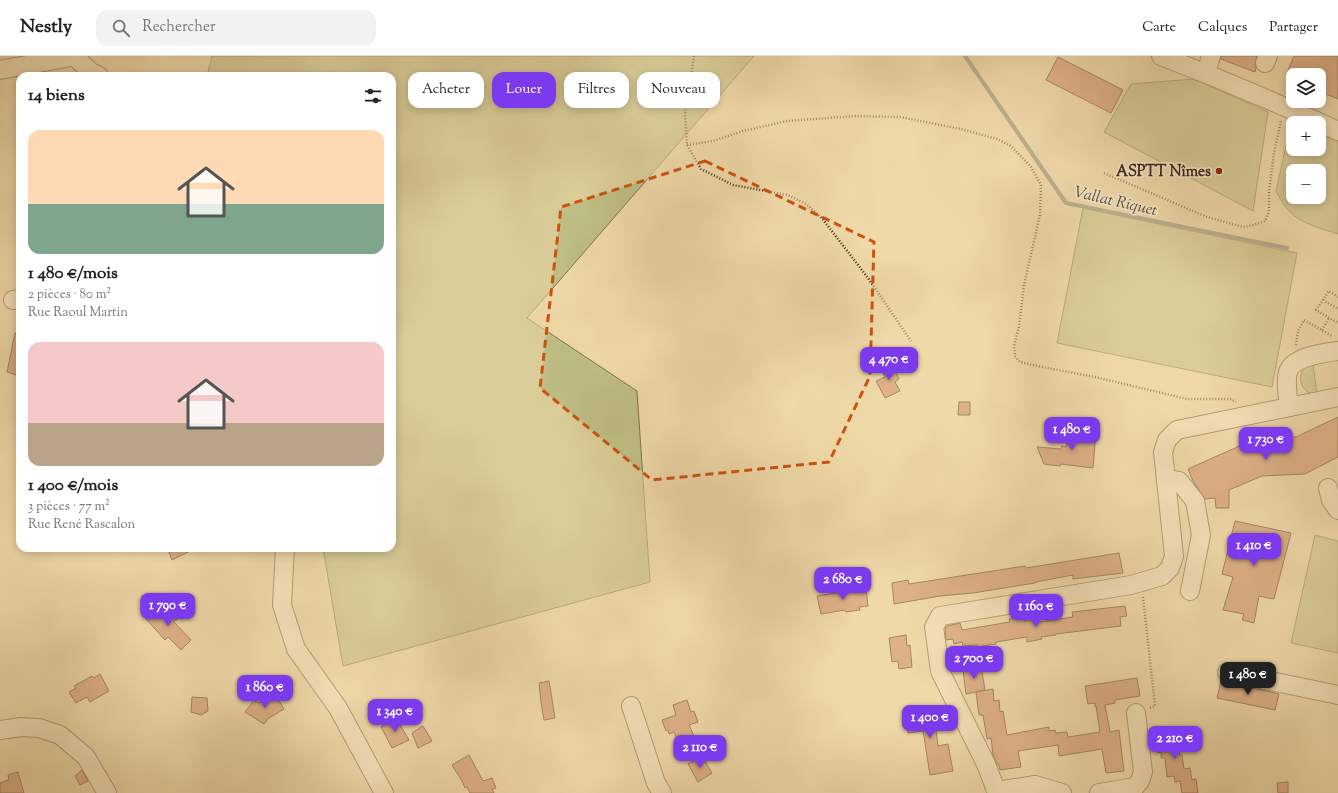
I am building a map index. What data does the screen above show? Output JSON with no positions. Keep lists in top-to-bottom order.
{
  "water": ["Vallat Riquet"],
  "places": ["ASPTT Nîmes"],
  "page": {
    "header": "Nestly",
    "search": "Rechercher",
    "nav": ["Carte", "Calques", "Partager"],
    "map_buttons": ["+", "−"],
    "chip": [
      "Acheter",
      "Louer",
      "Filtres",
      "Nouveau"
    ],
    "heading": "14 biens",
    "list": [
      {
        "name": "1 480 €/mois",
        "note": "2 pièces · 80 m² · Rue Raoul Martin"
      },
      {
        "name": "1 400 €/mois",
        "note": "3 pièces · 77 m² · Rue René Rascalon"
      }
    ],
    "price": [
      "4 470 €",
      "1 480 €",
      "1 730 €",
      "1 410 €",
      "2 680 €",
      "1 790 €",
      "1 160 €",
      "2 700 €",
      "1 480 €",
      "1 860 €",
      "1 340 €",
      "1 400 €",
      "2 210 €",
      "2 110 €"
    ]
  }
}
